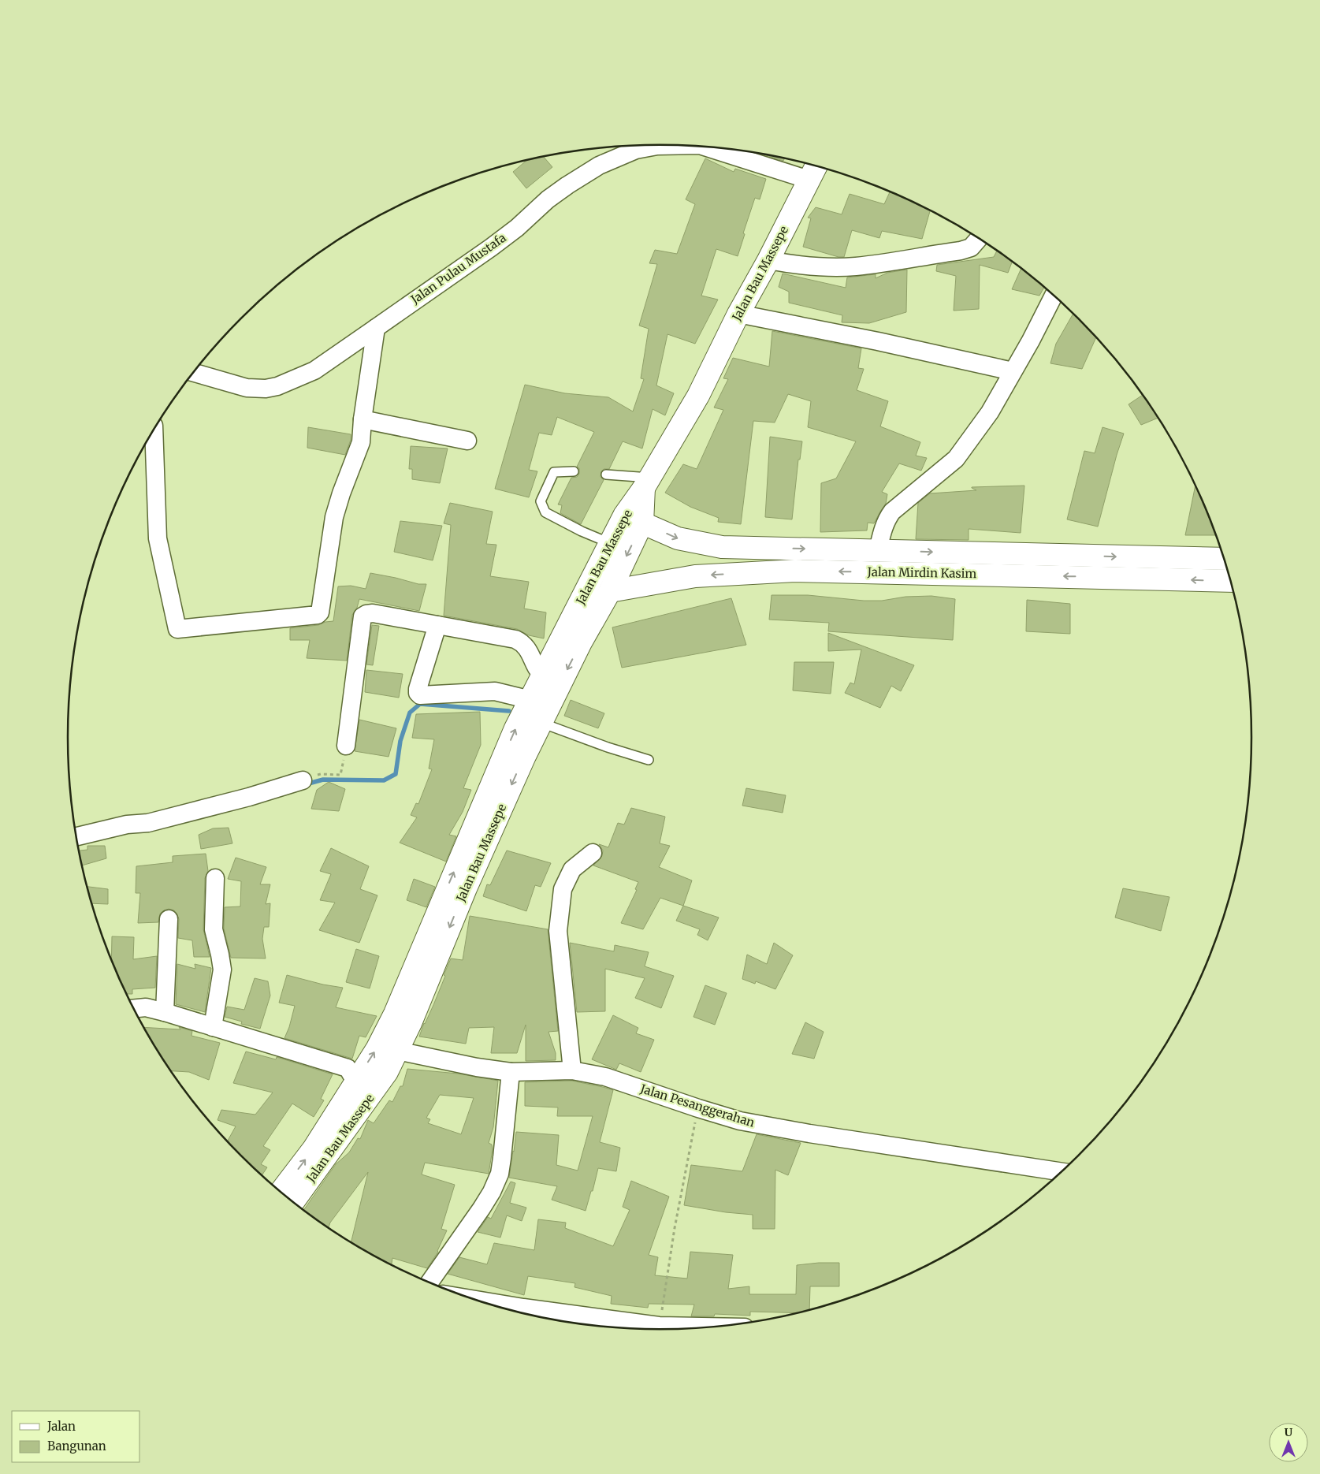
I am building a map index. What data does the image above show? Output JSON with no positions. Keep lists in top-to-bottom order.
{
  "streets": {
    "highway": ["Jalan Bau Massepe", "Jalan Mirdin Kasim"],
    "street": ["Jalan Pulau Mustafa", "Jalan Pesanggerahan"]
  },
  "crossings": [
    ["Jalan Pulau Mustafa", "Jalan Bau Massepe"],
    ["Jalan Bau Massepe", "Jalan Mirdin Kasim"],
    ["Jalan Bau Massepe", "Jalan Pesanggerahan"]
  ],
  "legend": ["Jalan", "Bangunan"],
  "north": "top"
}
